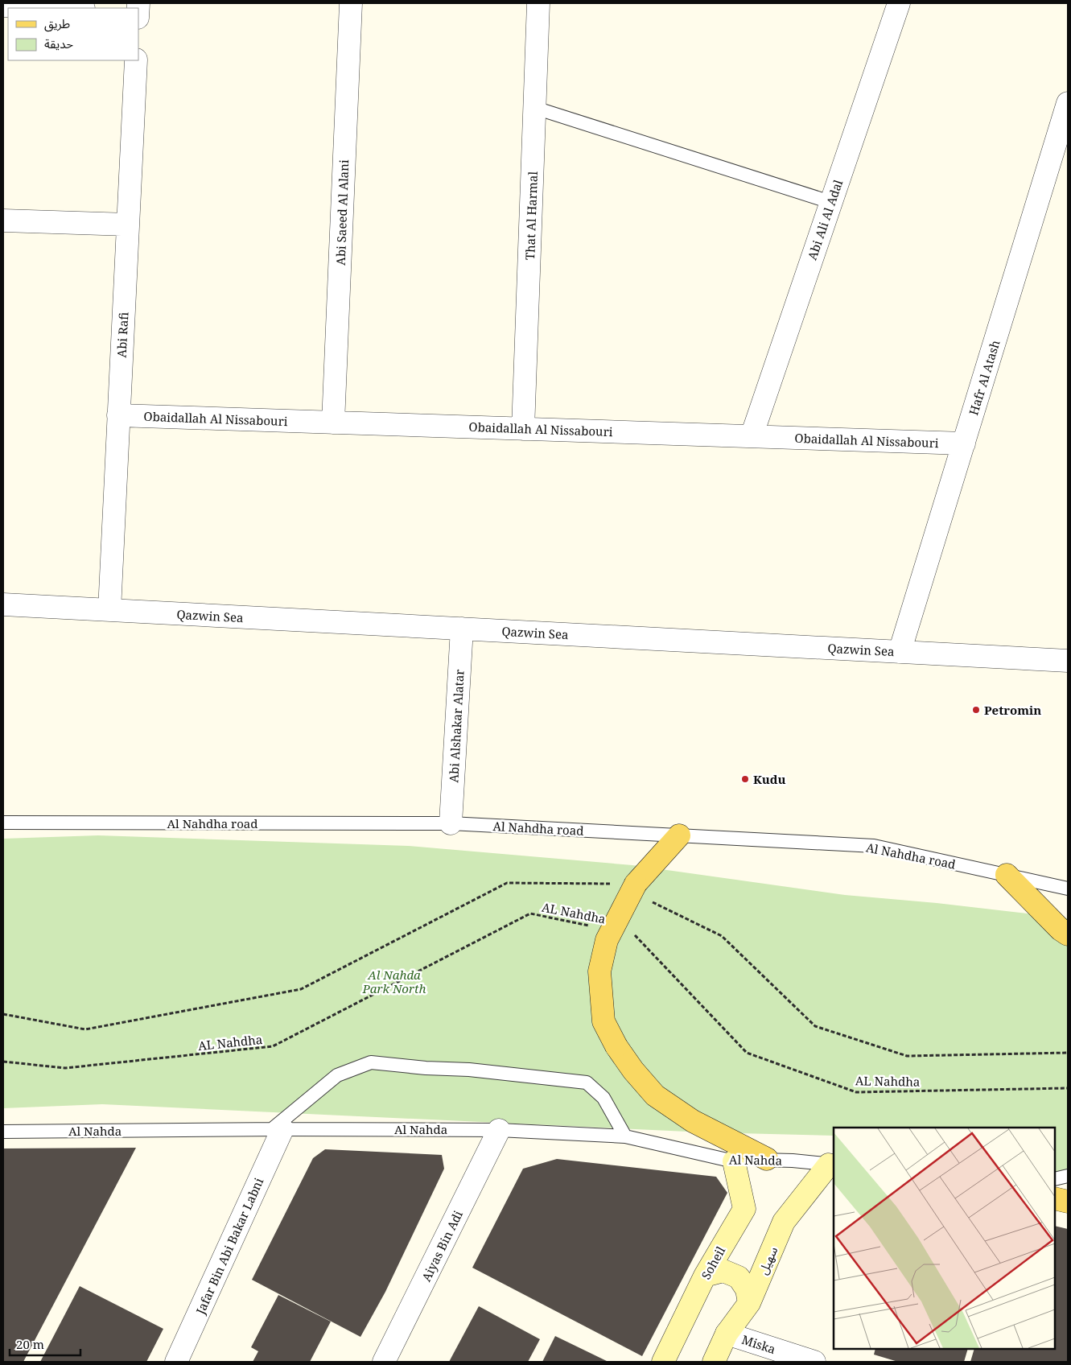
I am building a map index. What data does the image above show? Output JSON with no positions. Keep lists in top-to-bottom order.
{
  "streets": {
    "street": [
      "Abi Saeed Al Alani",
      "That Al Harmal",
      "Abi Ali Al Adal",
      "Abi Rafi",
      "Hafr Al Atash",
      "Obaidallah Al Nissabouri",
      "Qazwin Sea",
      "Abi Alshakar Alatar",
      "Jafar Bin Abi Bakar Labni",
      "Aiyas Bin Adi",
      "سهيل",
      "Soheil",
      "Miska"
    ],
    "lane": ["Al Nahdha road", "Al Nahda"],
    "path": ["AL Nahdha"]
  },
  "crossings": [
    ["Abi Saeed Al Alani", "Obaidallah Al Nissabouri"],
    ["That Al Harmal", "Obaidallah Al Nissabouri"],
    ["Abi Ali Al Adal", "Obaidallah Al Nissabouri"],
    ["Abi Rafi", "Obaidallah Al Nissabouri"],
    ["Abi Rafi", "Qazwin Sea"],
    ["Hafr Al Atash", "Obaidallah Al Nissabouri"],
    ["Hafr Al Atash", "Qazwin Sea"],
    ["Qazwin Sea", "Abi Alshakar Alatar"],
    ["Abi Alshakar Alatar", "Al Nahdha road"],
    ["Al Nahda", "Jafar Bin Abi Bakar Labni"],
    ["Al Nahda", "Aiyas Bin Adi"],
    ["Al Nahda", "سهيل"],
    ["Al Nahda", "Soheil"],
    ["سهيل", "Miska"]
  ],
  "parks": ["Al Nahda Park North"],
  "places": ["Petromin", "Kudu"],
  "legend": ["طريق", "حديقة"],
  "scale_bar": "20 m"
}
